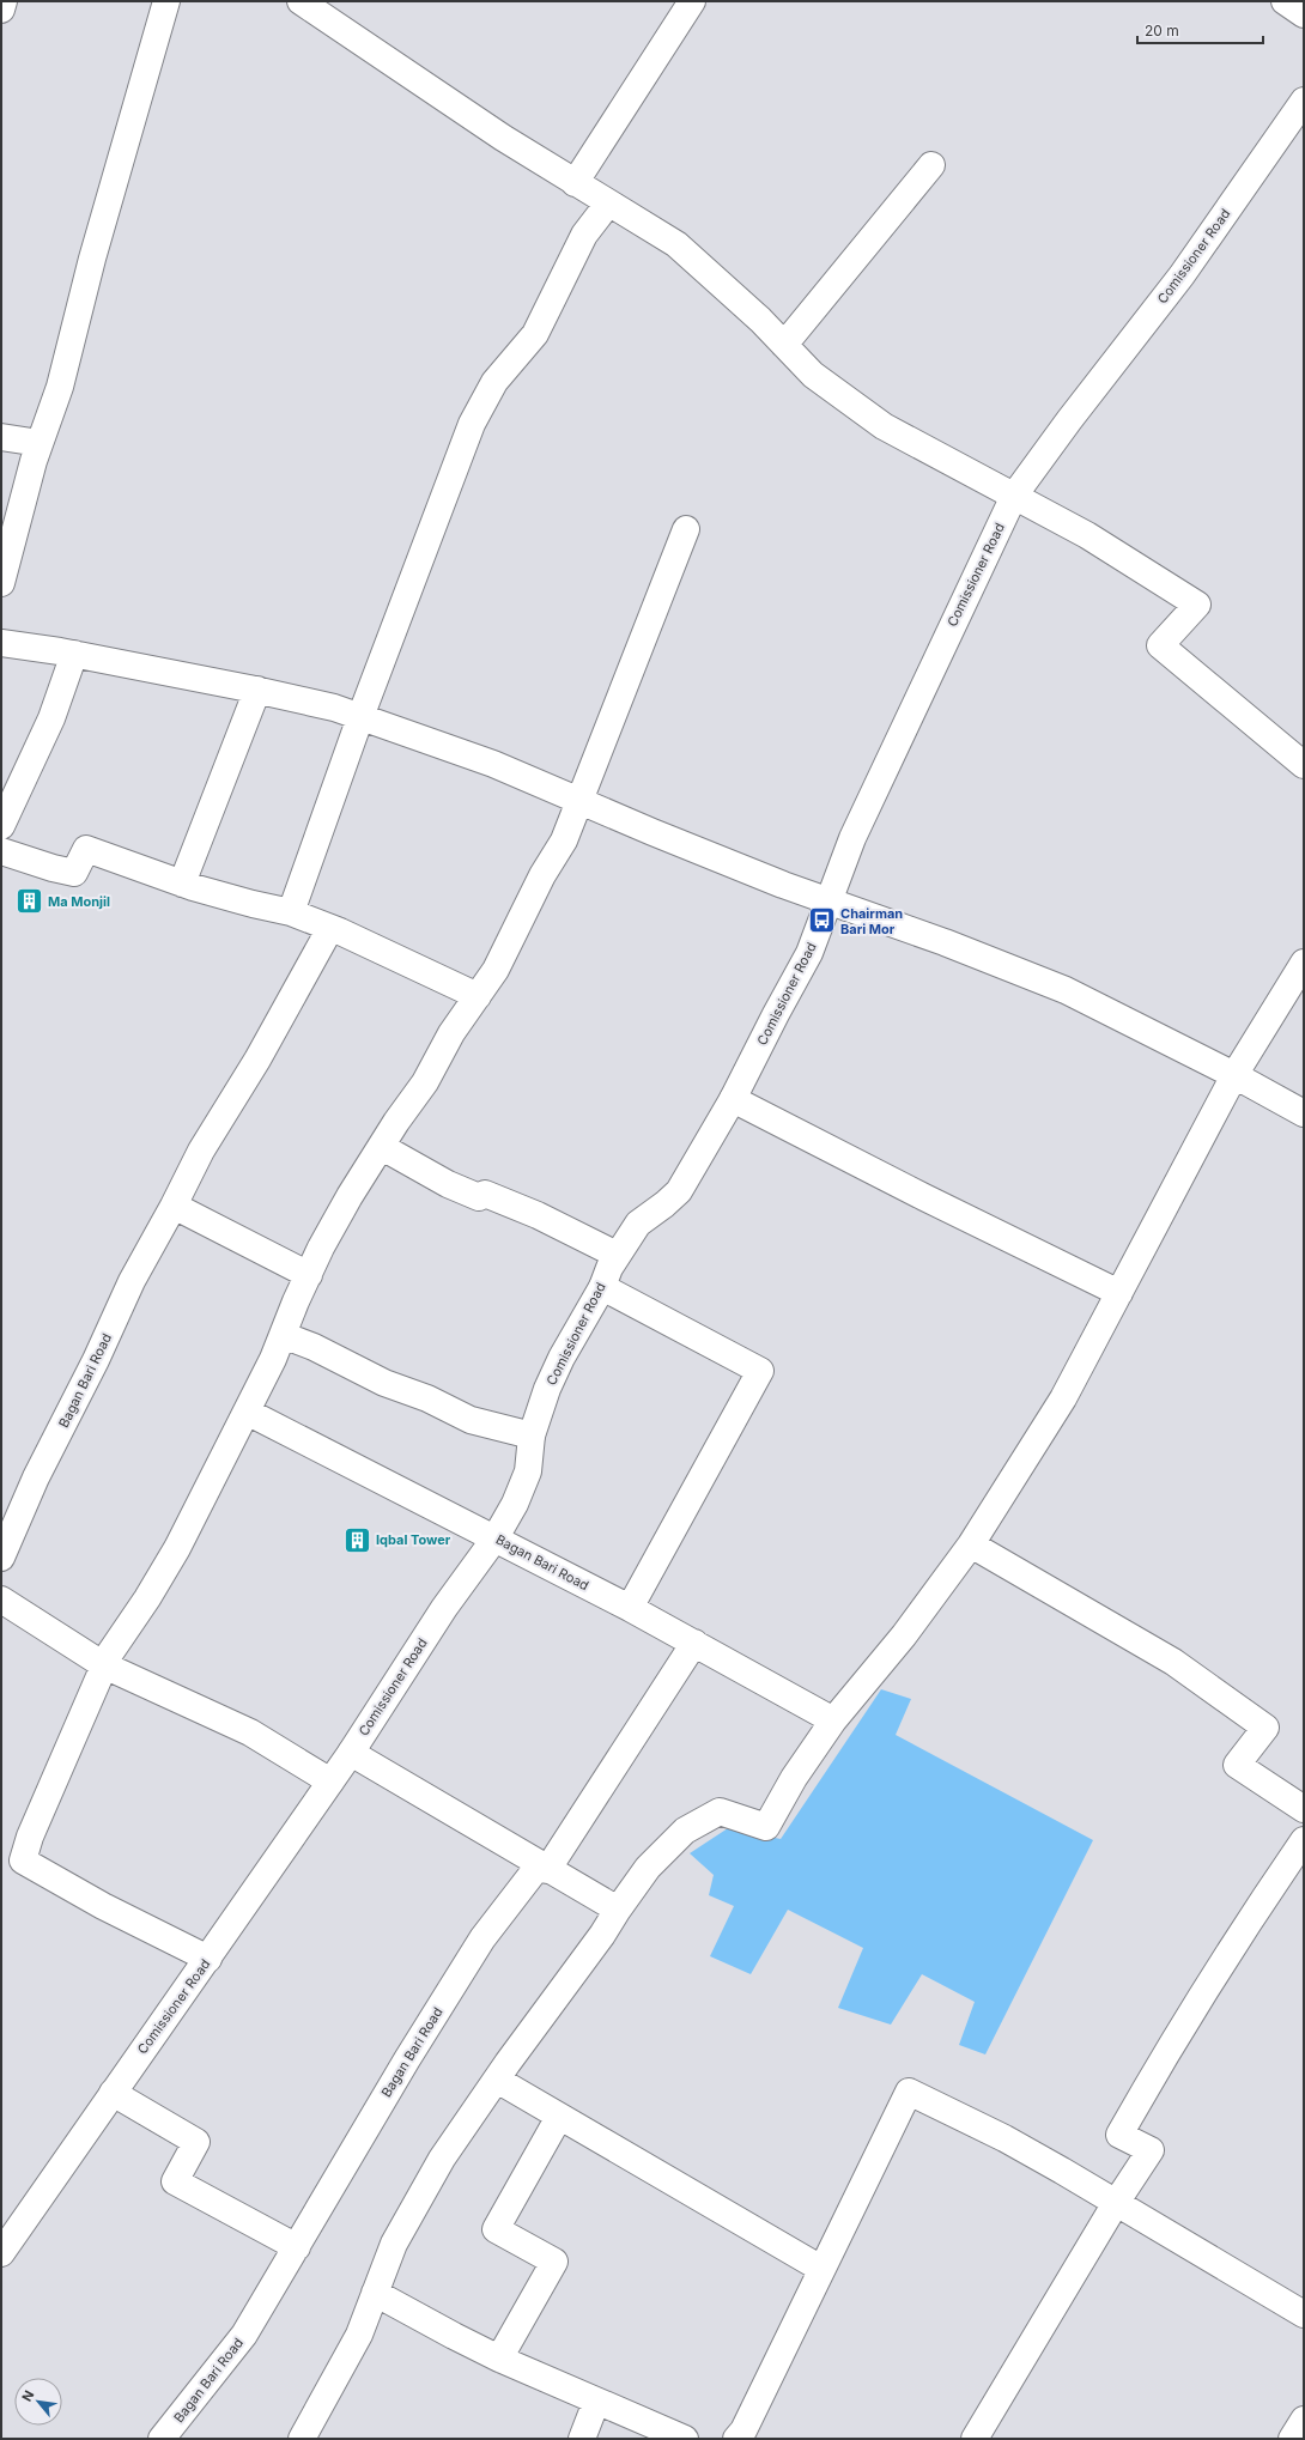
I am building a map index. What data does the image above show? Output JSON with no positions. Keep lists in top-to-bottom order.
{
  "streets": {
    "street": ["Comissioner Road", "Bagan Bari Road"]
  },
  "crossings": [
    ["Comissioner Road", "Bagan Bari Road"]
  ],
  "places": {
    "building": ["Ma Monjil", "Iqbal Tower"],
    "bus stop": ["Chairman Bari Mor"]
  },
  "scale_bar": "20 m",
  "north": "top left"
}
